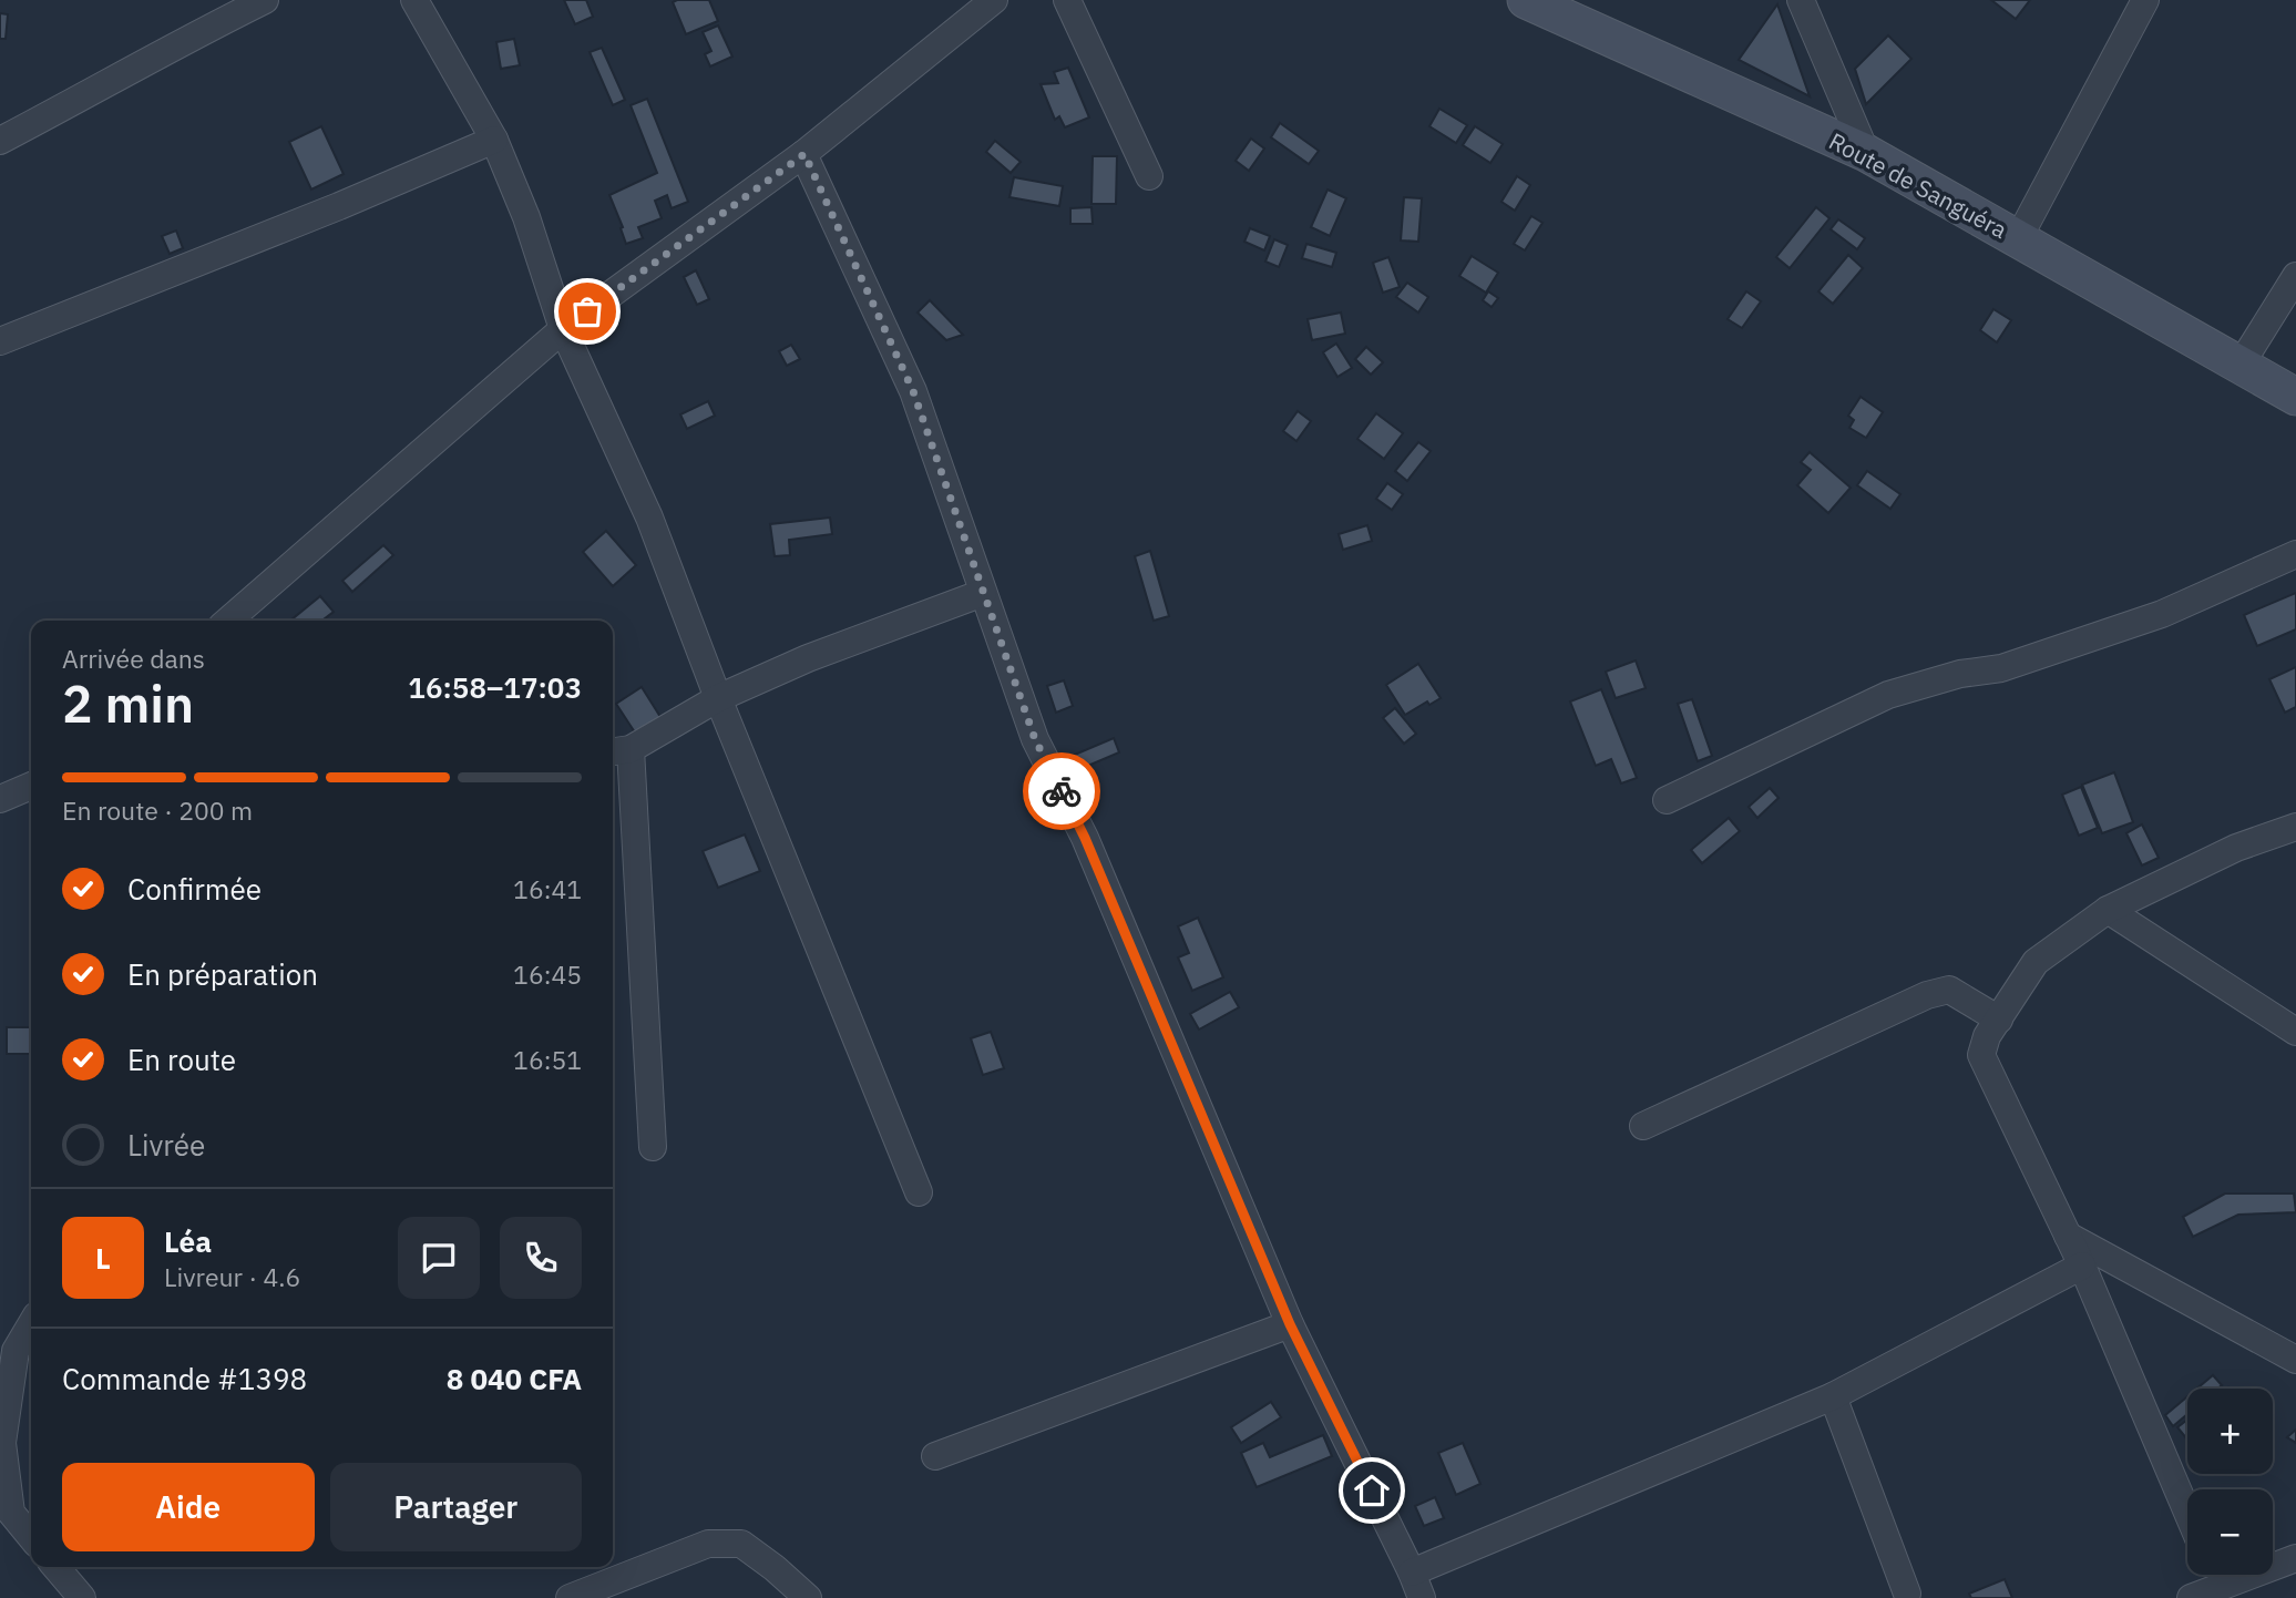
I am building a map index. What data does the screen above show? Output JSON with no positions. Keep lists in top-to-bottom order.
{
  "streets": {
    "street": ["Route de Sanguéra"]
  },
  "page": {
    "heading": ["2 min", "Arrivée dans", "16:58–17:03"],
    "panel": [
      "Léa",
      "Livreur · 4.6",
      "Commande #1398",
      "8 040 CFA"
    ],
    "bar": "En route · 200 m",
    "list": [
      ["Confirmée", "16:41"],
      ["En préparation", "16:45"],
      ["En route", "16:51"],
      "Livrée"
    ],
    "round": "L",
    "map_buttons": ["+", "−"],
    "buttons": ["Aide", "Partager"]
  }
}
